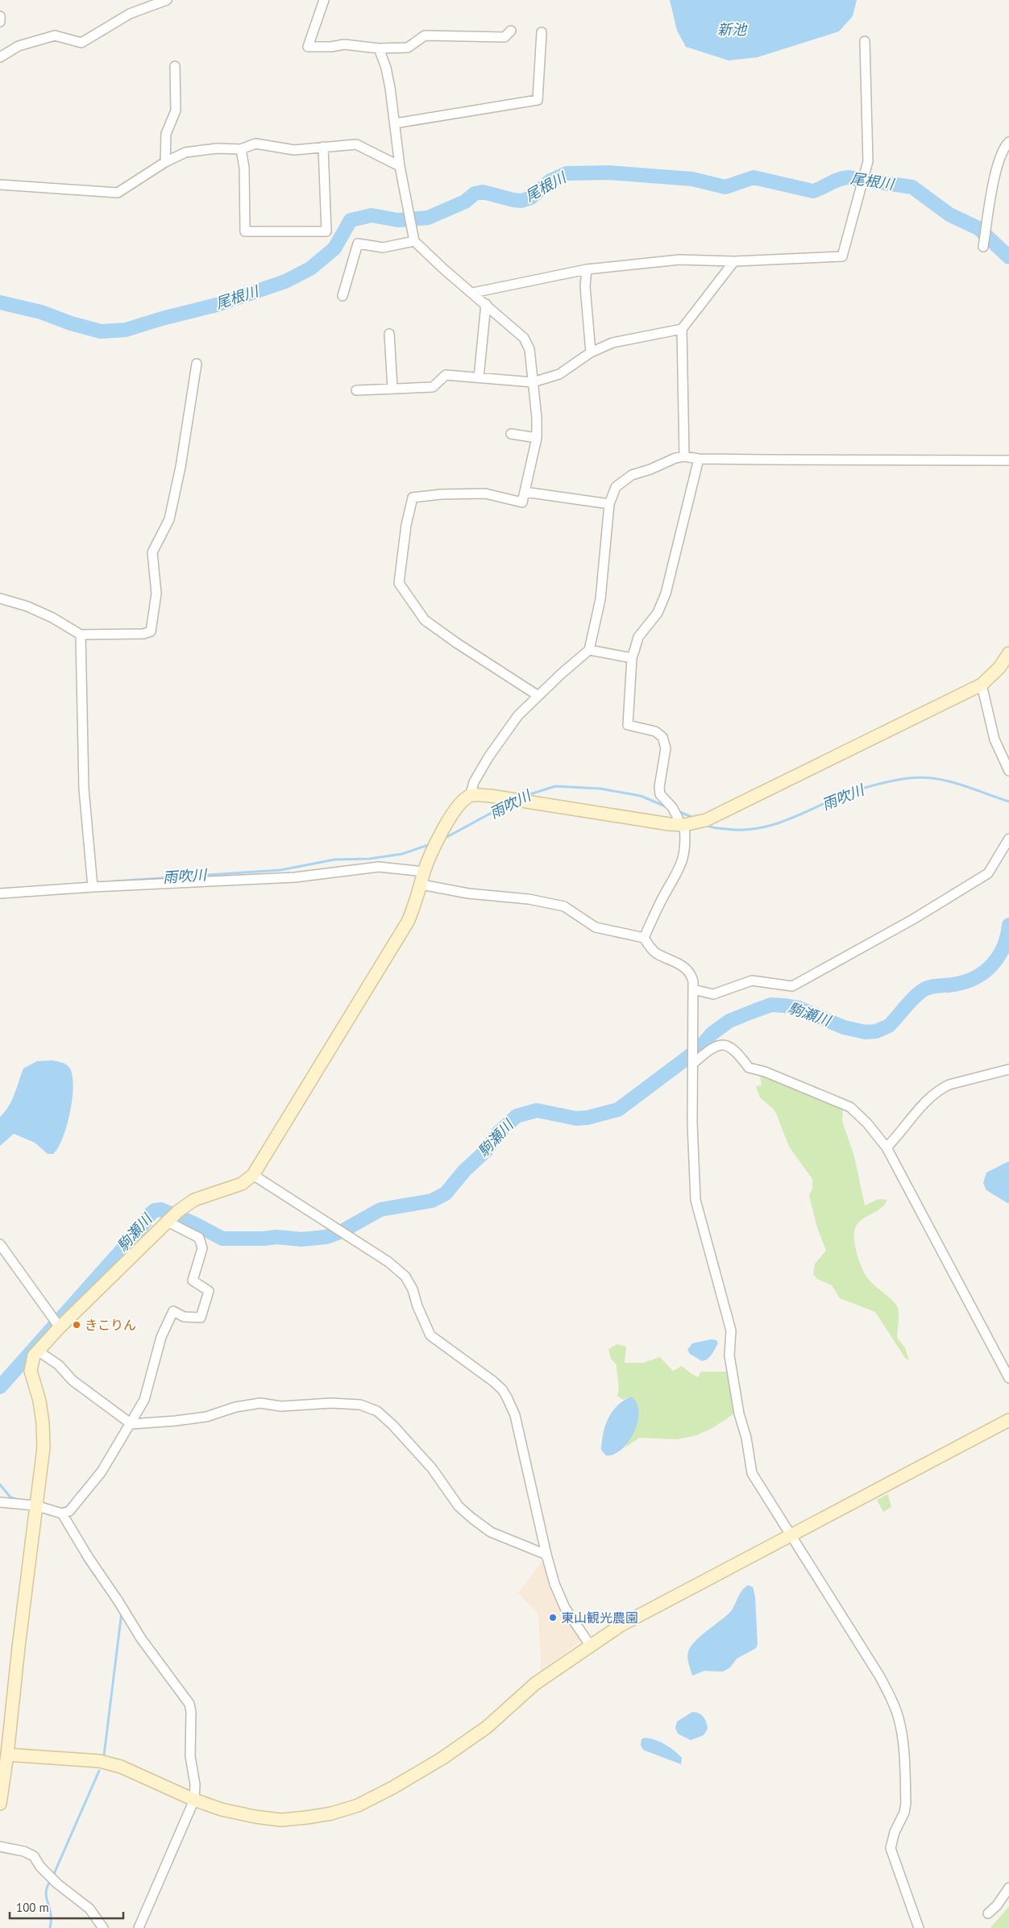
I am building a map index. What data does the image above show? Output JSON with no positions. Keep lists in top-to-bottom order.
{
  "water": [
    "新池",
    "尾根川",
    "雨吹川",
    "駒瀬川"
  ],
  "places": ["きこりん", "東山観光農園"],
  "scale_bar": "100 m"
}
